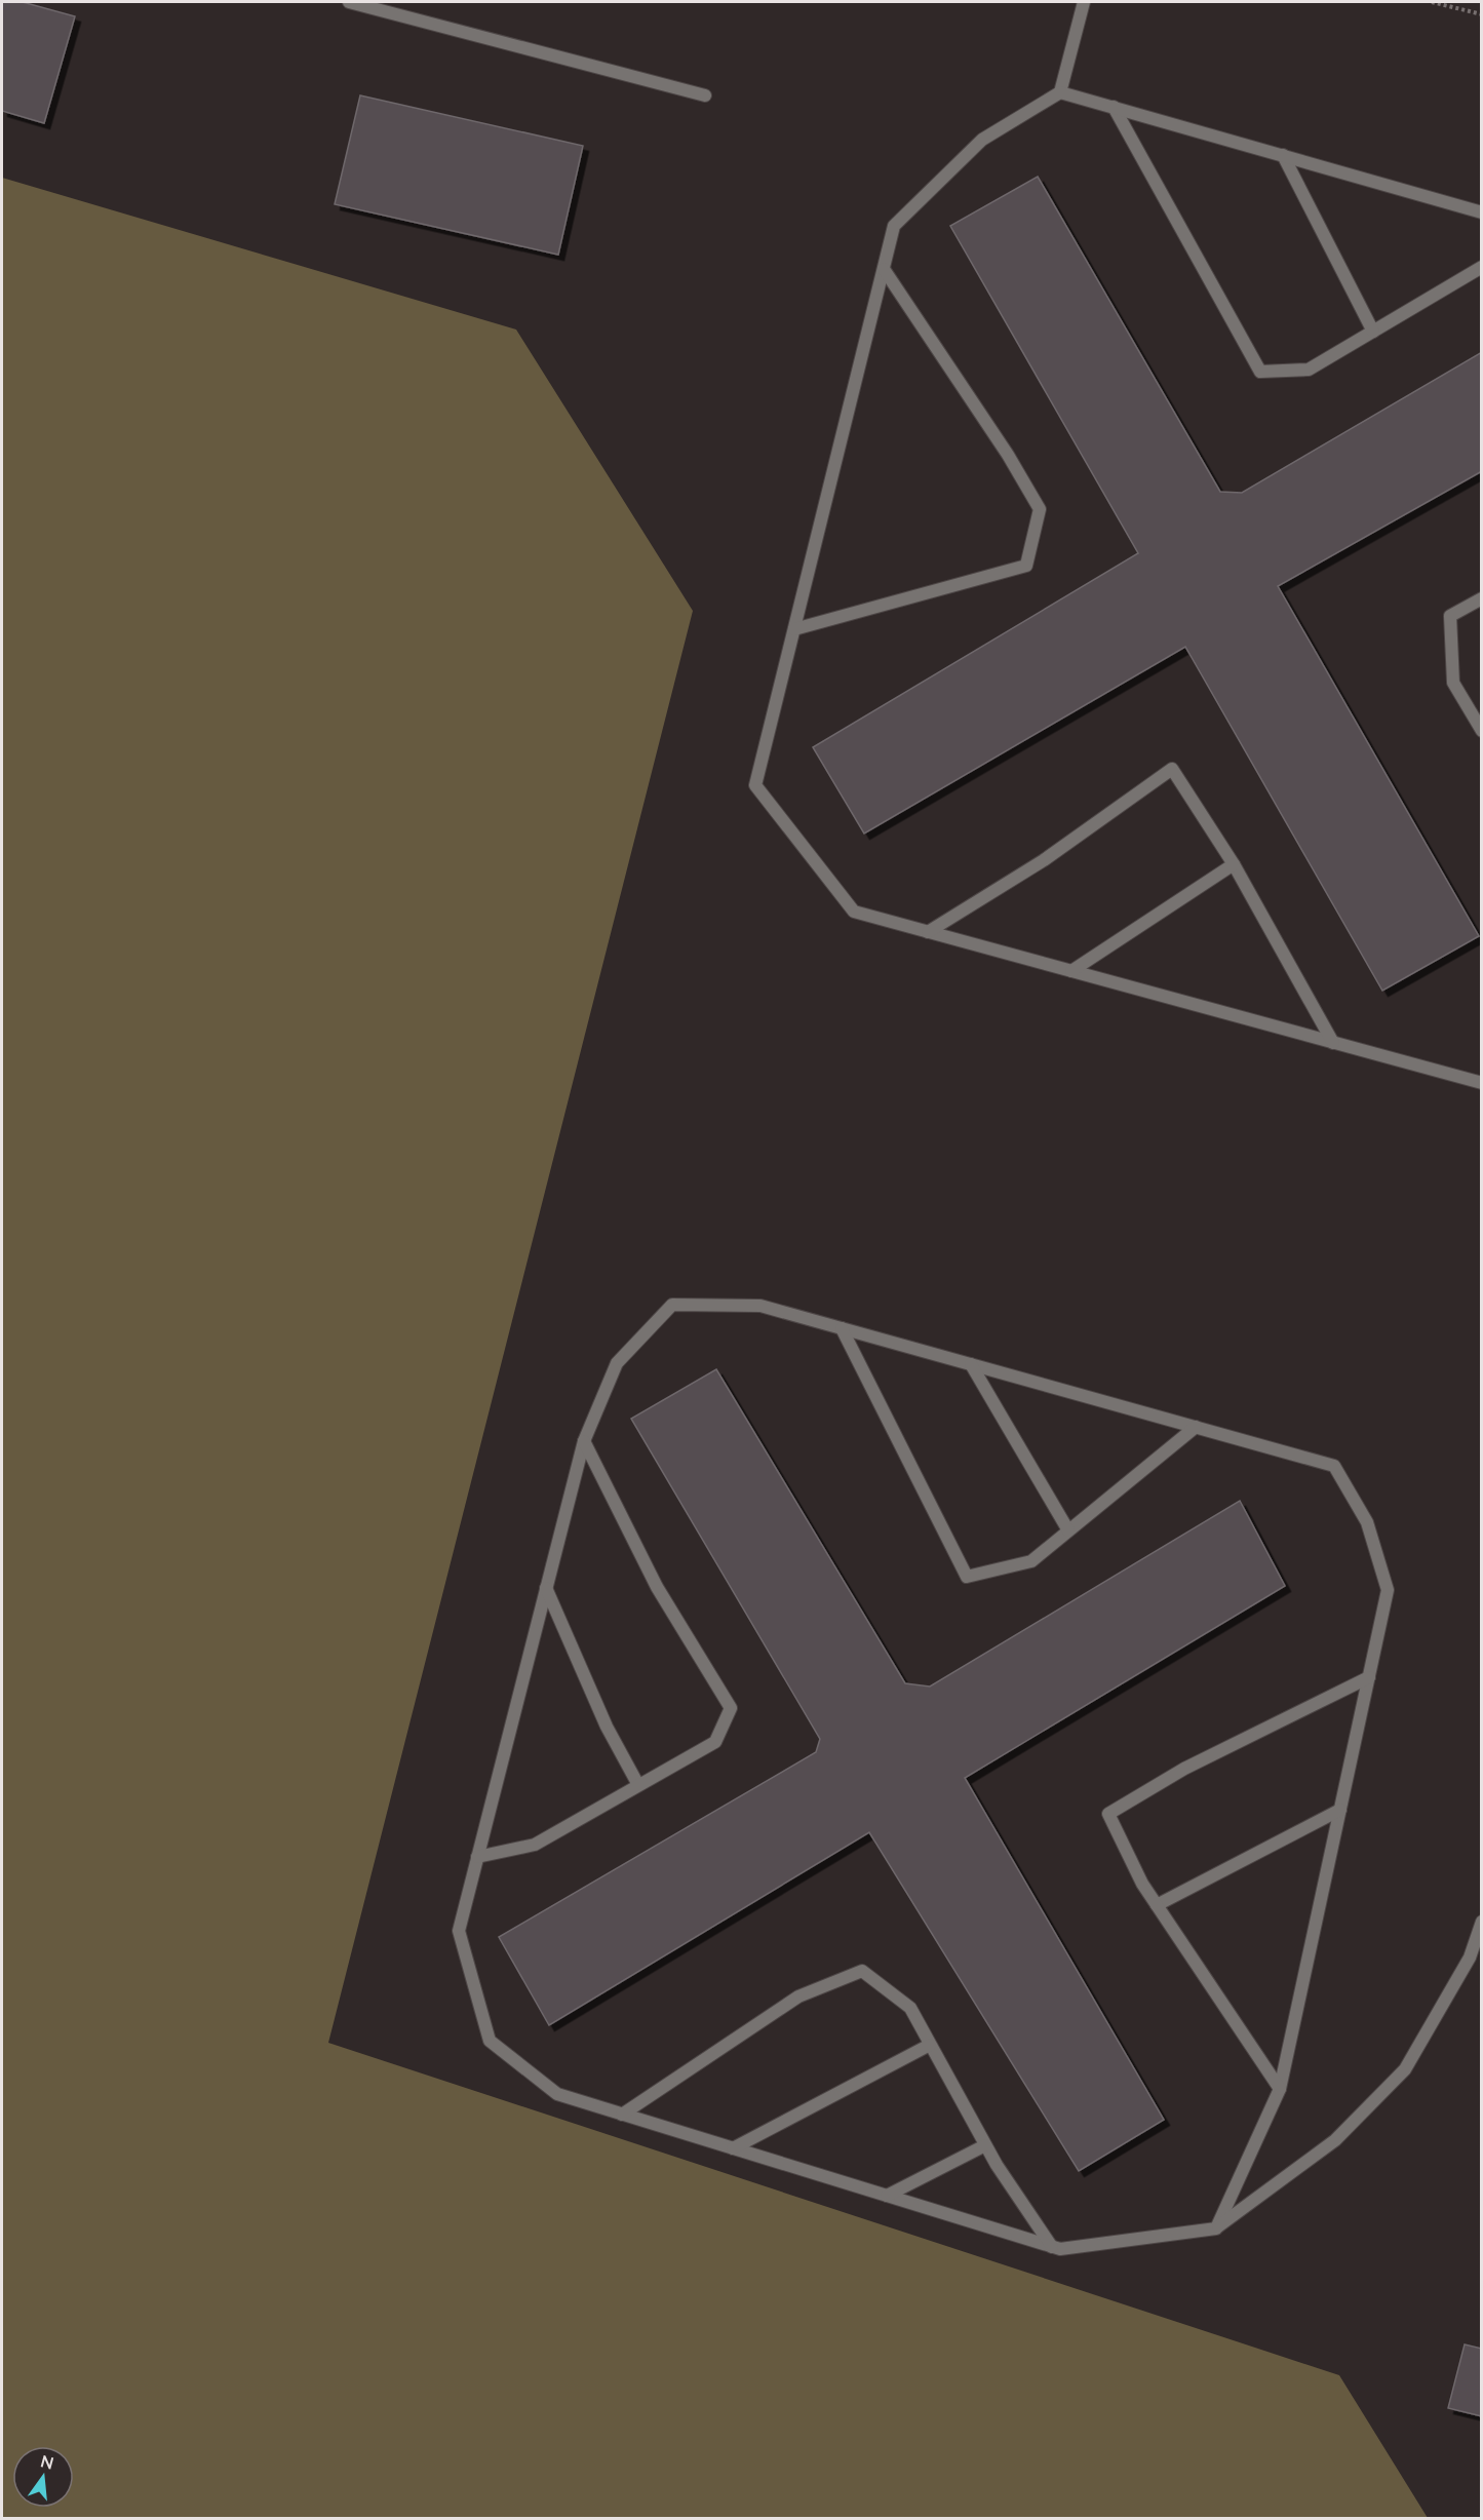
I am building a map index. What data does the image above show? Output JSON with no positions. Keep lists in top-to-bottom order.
{
  "north": "top"
}
